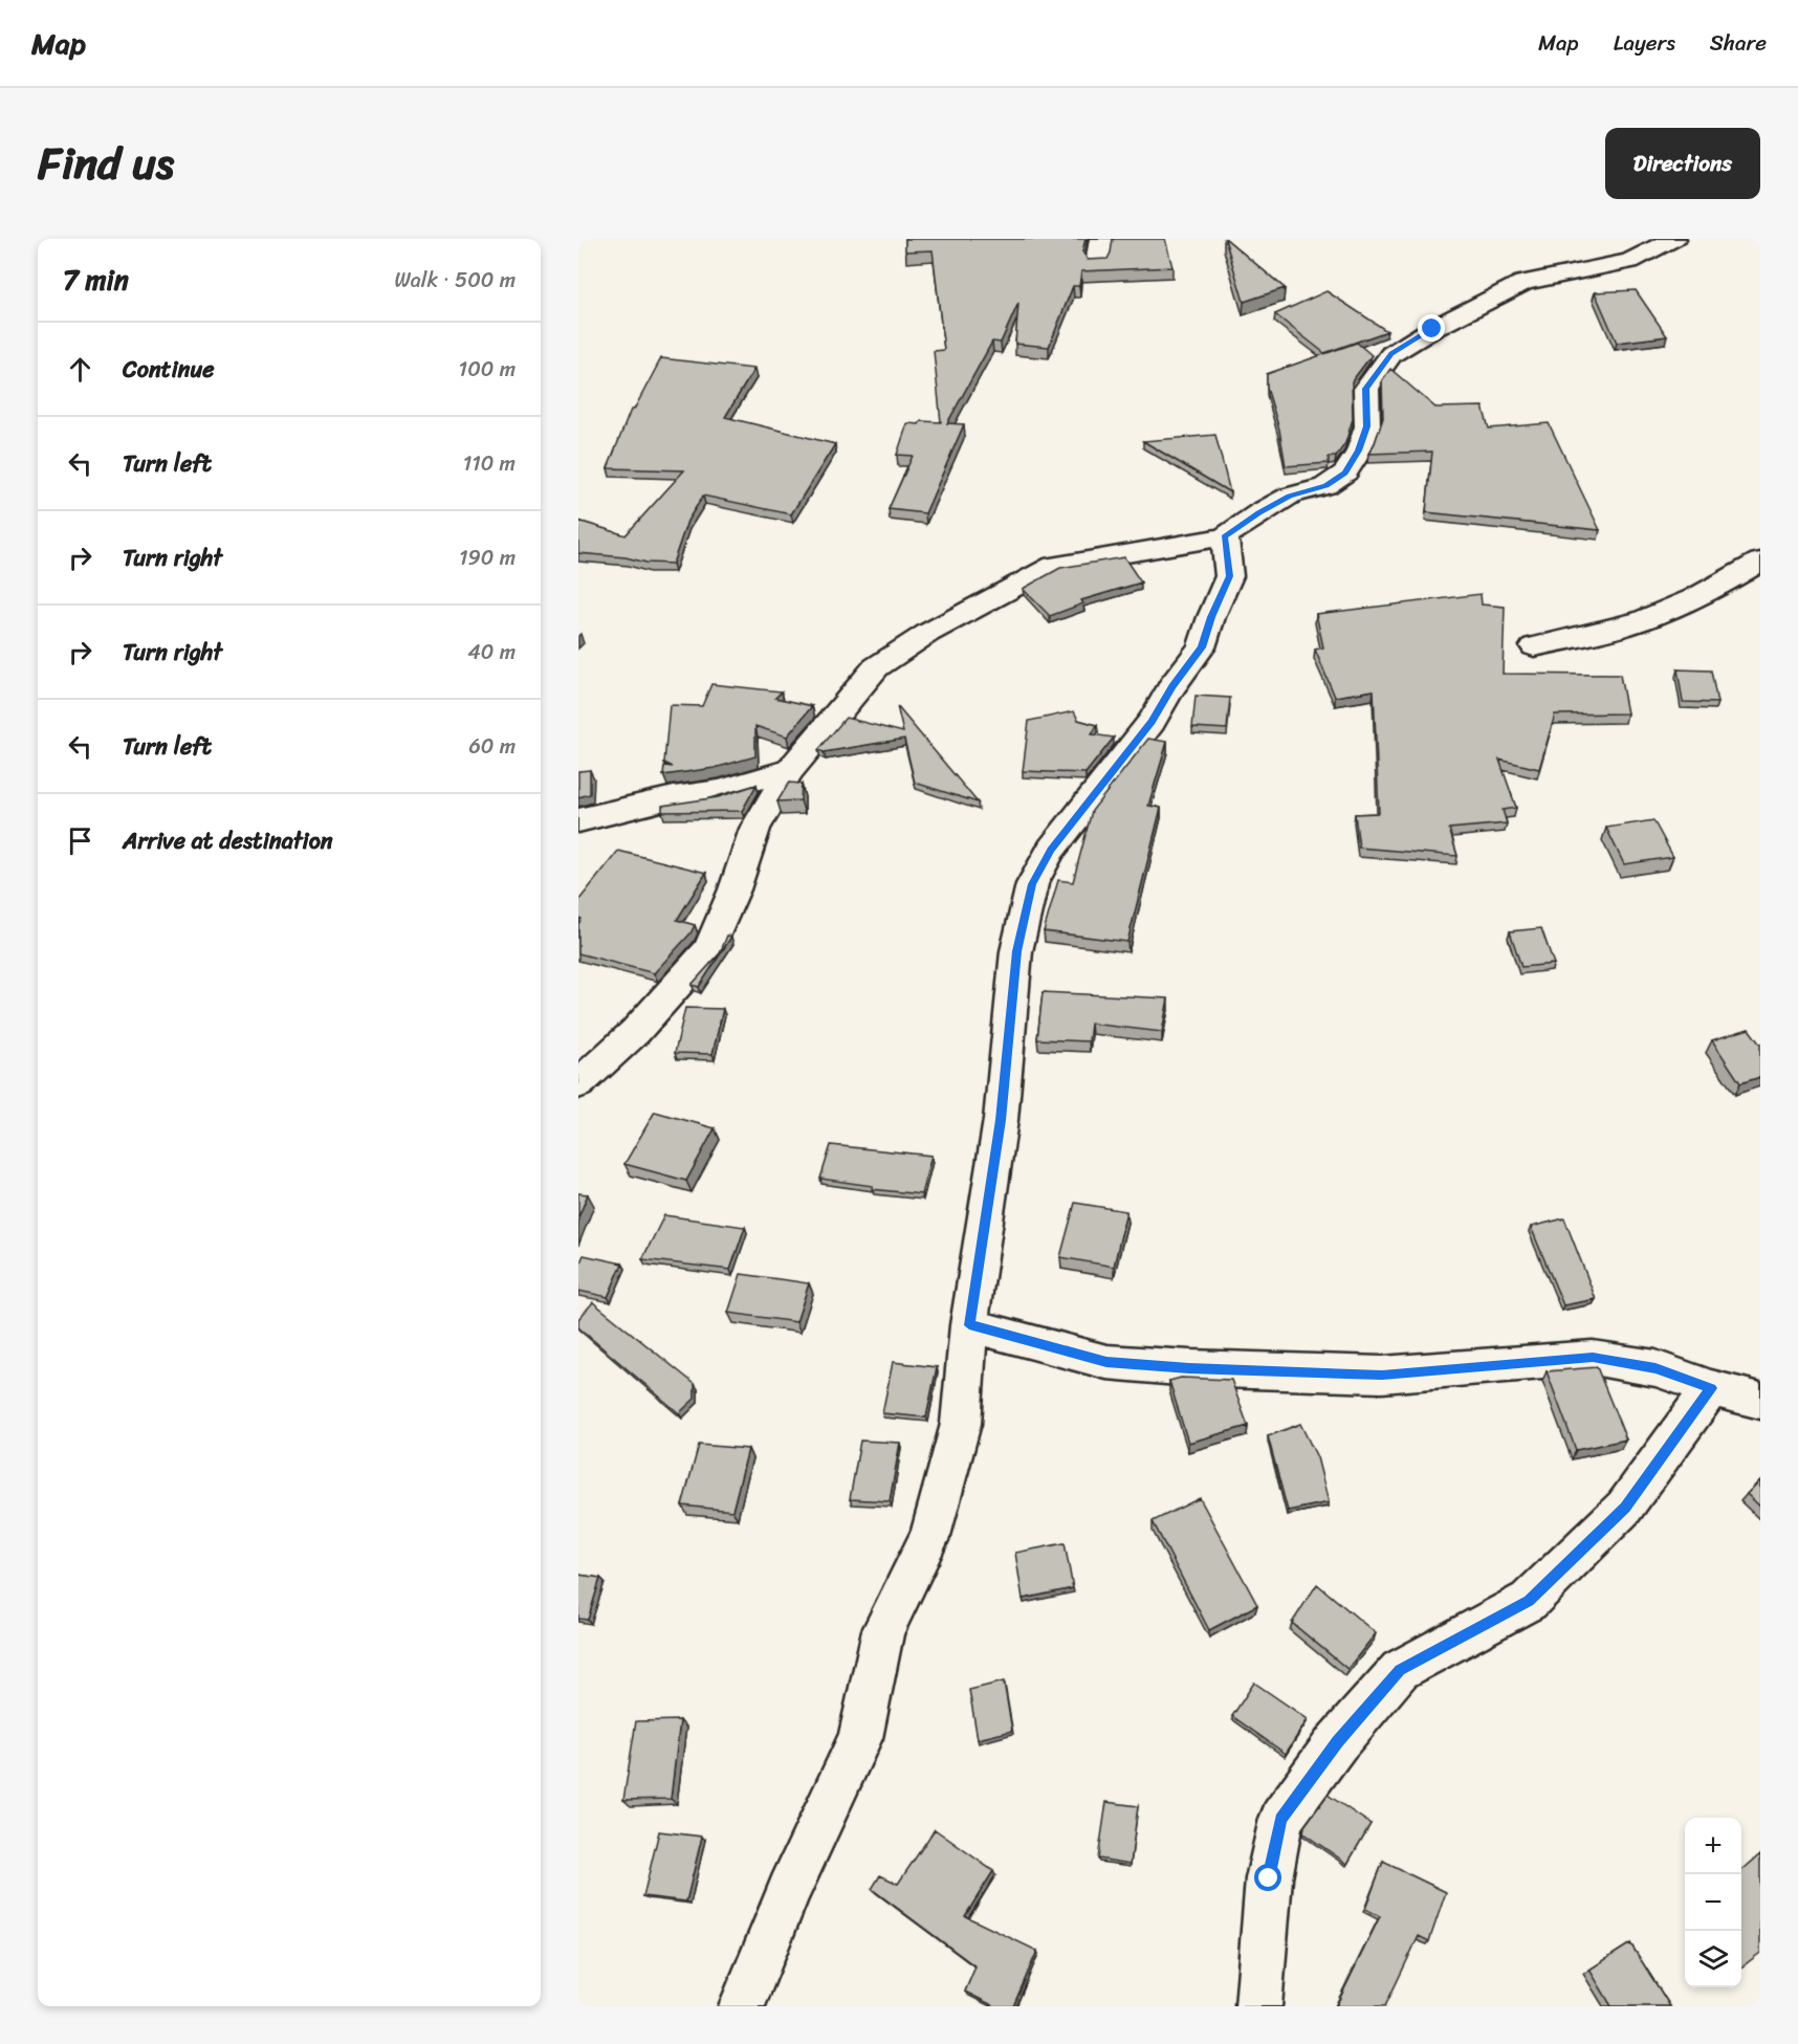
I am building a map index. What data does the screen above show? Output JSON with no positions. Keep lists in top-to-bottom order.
{
  "page": {
    "header": "Map",
    "nav": ["Map", "Layers", "Share"],
    "title": "Find us",
    "buttons": "Directions",
    "heading": ["7 min", "Walk · 500 m"],
    "list": [
      ["Continue", "100 m"],
      ["Turn left", "110 m"],
      ["Turn right", "190 m"],
      ["Turn right", "40 m"],
      ["Turn left", "60 m"],
      "Arrive at destination"
    ],
    "map_buttons": ["+", "−"]
  }
}
